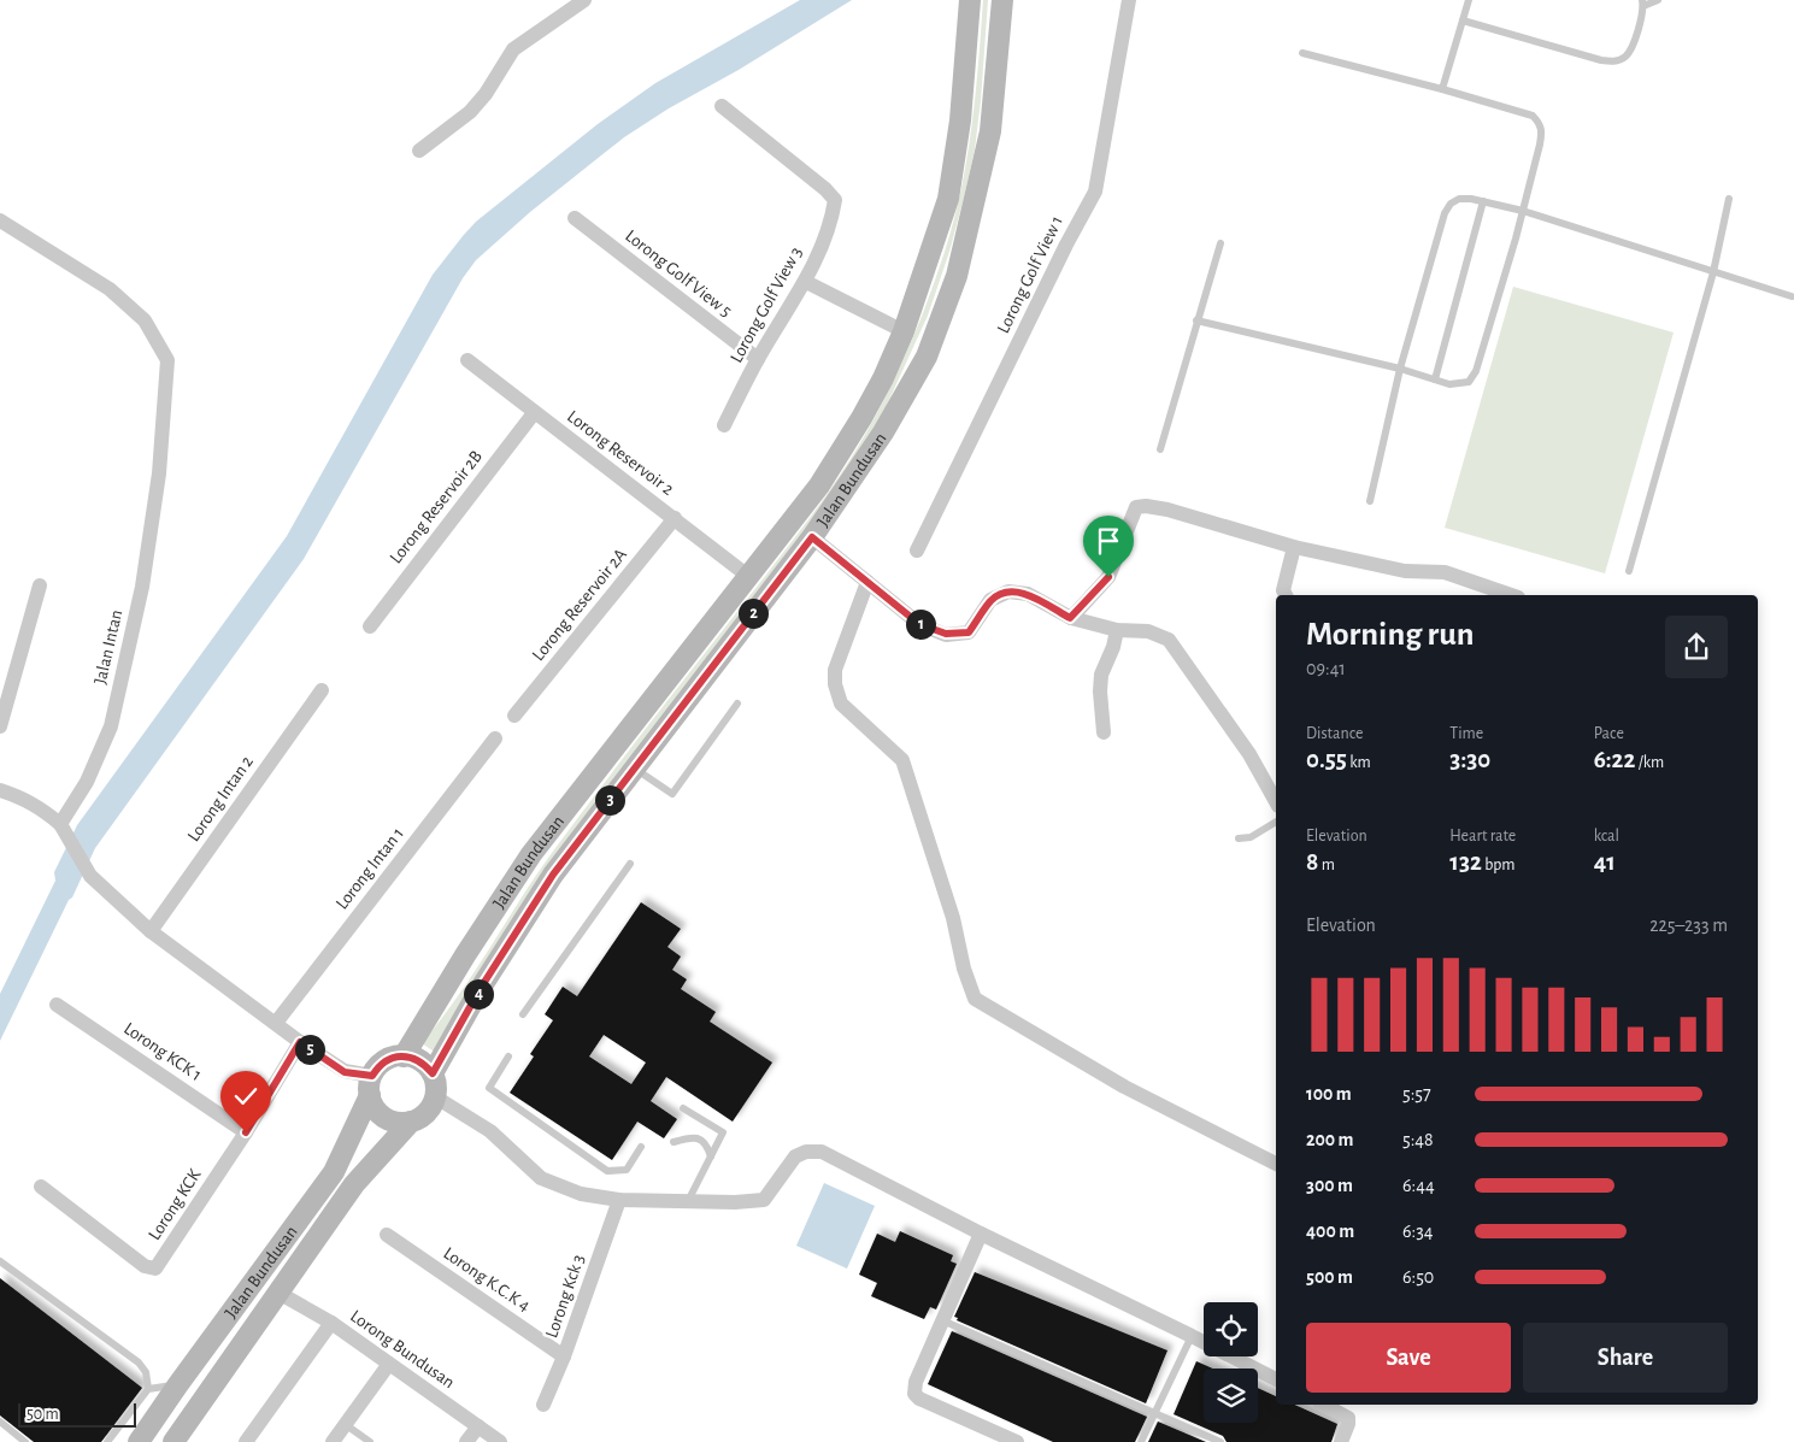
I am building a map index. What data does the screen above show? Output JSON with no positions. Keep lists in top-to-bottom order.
{
  "streets": {
    "main road": ["Jalan Bundusan"],
    "street": [
      "Lorong Golf View 5",
      "Lorong Golf View 1",
      "Lorong Golf View 3",
      "Lorong Reservoir 2",
      "Lorong Reservoir 2B",
      "Lorong Reservoir 2A",
      "Jalan Intan",
      "Lorong Intan 2",
      "Lorong Intan 1",
      "Lorong KCK 1",
      "Lorong KCK",
      "Lorong K.C.K 4",
      "Lorong Kck 3",
      "Lorong Bundusan"
    ]
  },
  "crossings": [
    ["Lorong Golf View 5", "Lorong Golf View 3"],
    ["Lorong Reservoir 2", "Jalan Bundusan"],
    ["Lorong Reservoir 2", "Lorong Reservoir 2B"],
    ["Lorong Reservoir 2", "Lorong Reservoir 2A"],
    ["Jalan Bundusan", "Lorong Bundusan"],
    ["Lorong KCK 1", "Lorong KCK"],
    ["Lorong K.C.K 4", "Lorong Kck 3"]
  ],
  "scale_bar": "50 m",
  "page": {
    "heading": ["Morning run", "09:41"],
    "pins": [
      "2",
      "1",
      "3",
      "4",
      "5"
    ],
    "stats": [
      ["Distance", "0.55 km"],
      ["Time", "3:30"],
      ["Pace", "6:22 /km"],
      ["Elevation", "8 m"],
      ["Heart rate", "132 bpm"],
      ["kcal", "41"]
    ],
    "chart": ["Elevation", "225–233 m"],
    "list": [
      {
        "name": "100 m",
        "note": "5:57"
      },
      {
        "name": "200 m",
        "note": "5:48"
      },
      {
        "name": "300 m",
        "note": "6:44"
      },
      {
        "name": "400 m",
        "note": "6:34"
      },
      {
        "name": "500 m",
        "note": "6:50"
      }
    ],
    "buttons": ["Save", "Share"],
    "scale": "50 m"
  }
}
